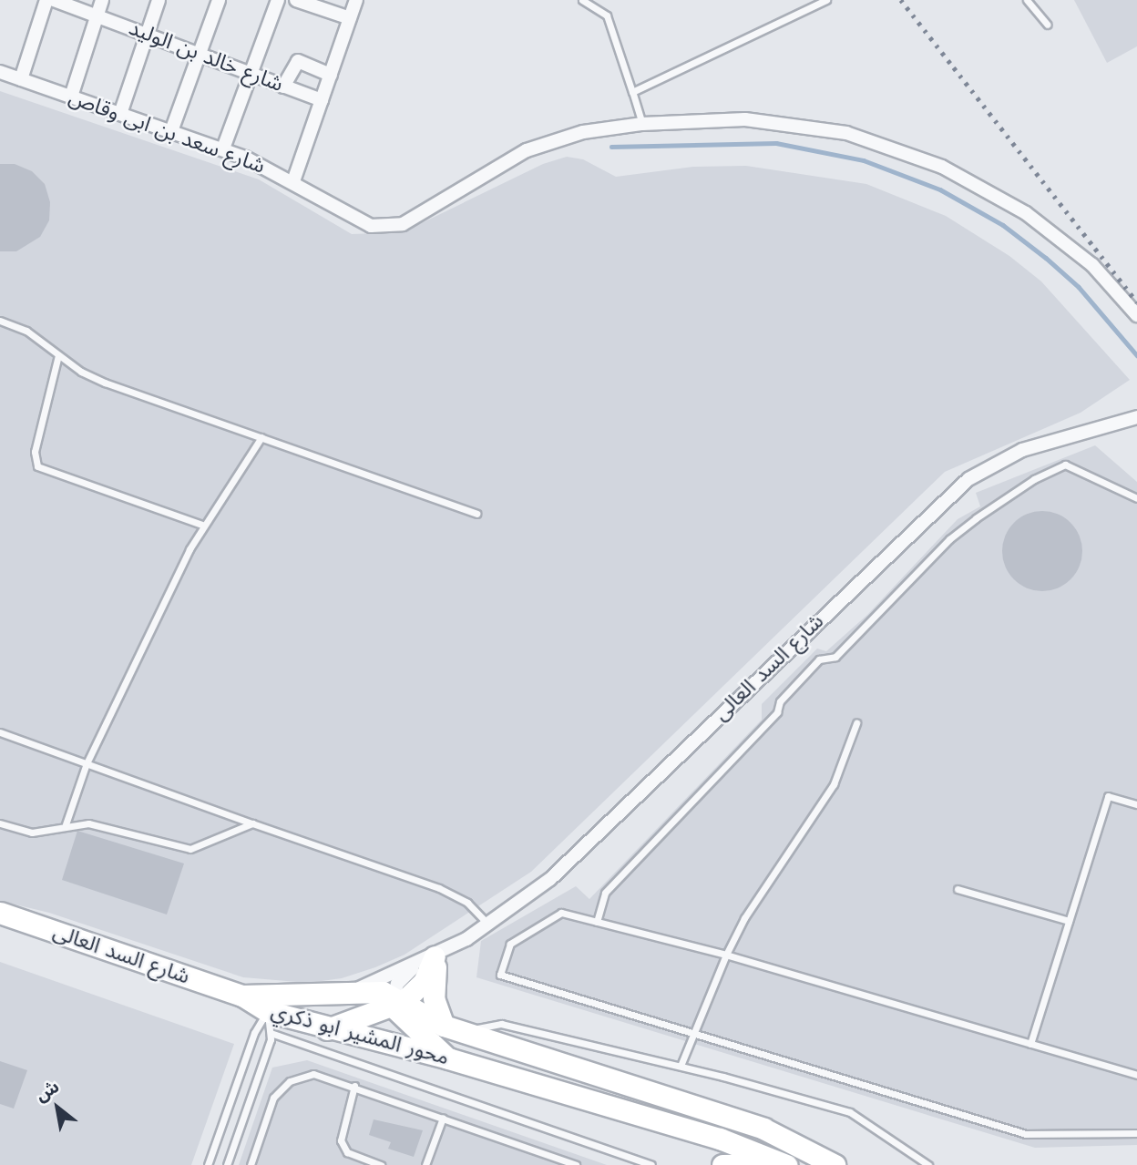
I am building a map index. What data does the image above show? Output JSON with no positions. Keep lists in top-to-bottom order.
{
  "streets": {
    "main road": ["شارع السد العالى", "محور المشير ابو ذكري"],
    "street": ["شارع خالد بن الوليد", "شارع سعد بن ابى وقاص"]
  },
  "crossings": [
    ["شارع السد العالى", "محور المشير ابو ذكري"]
  ],
  "north": "top left"
}
